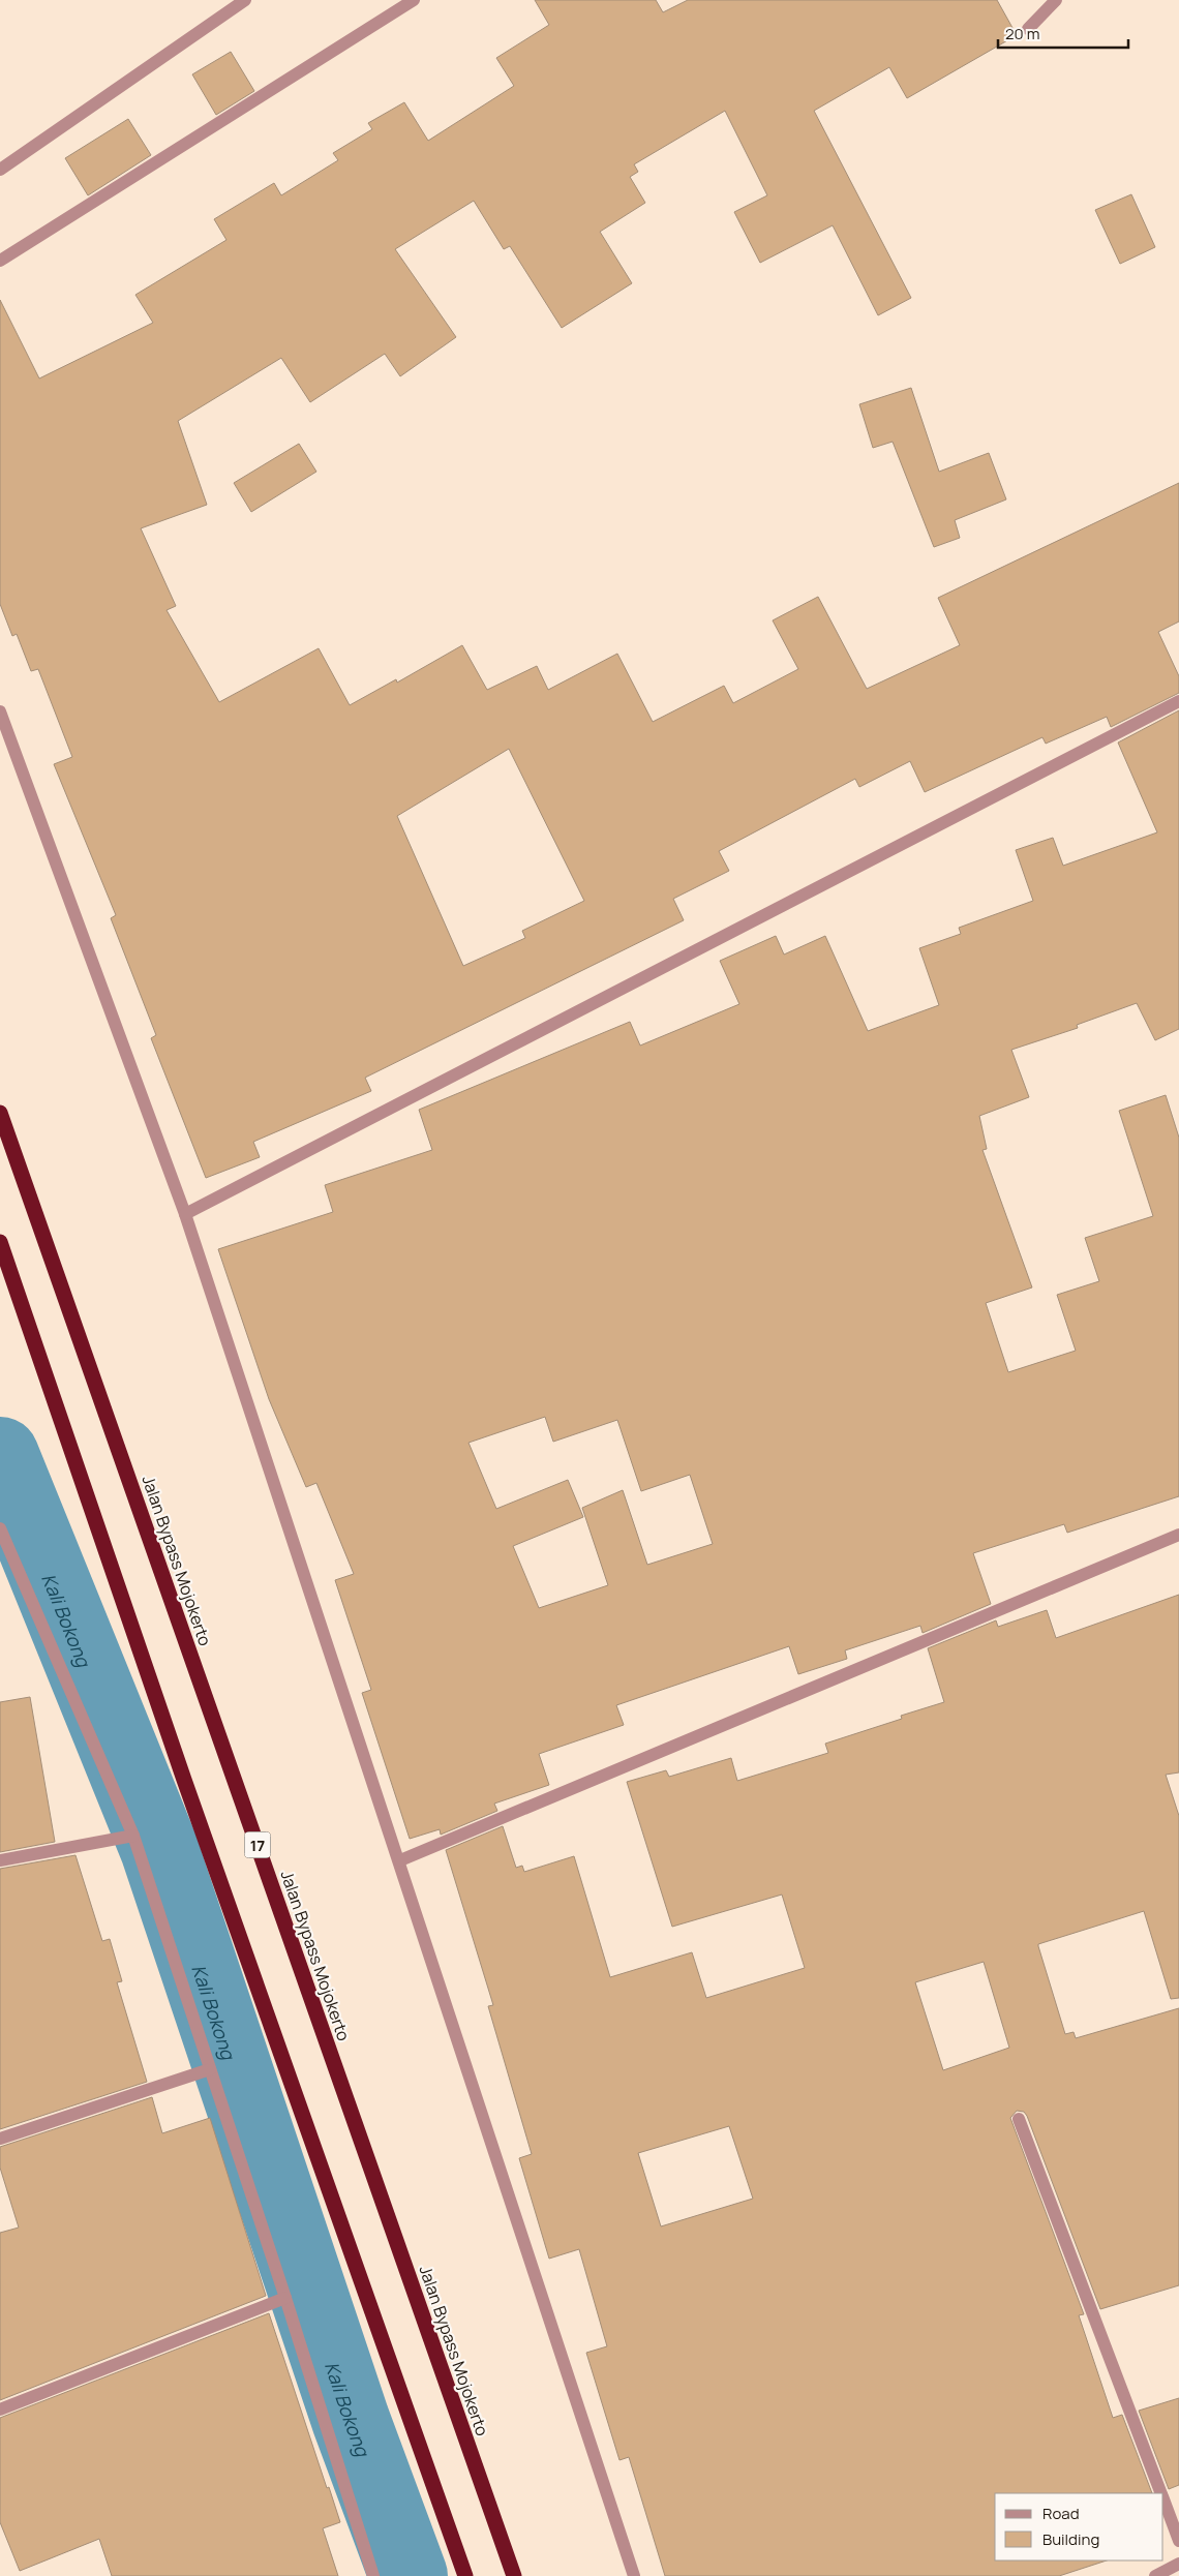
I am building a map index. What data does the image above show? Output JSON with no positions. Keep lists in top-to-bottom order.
{
  "streets": {
    "highway": ["Jalan Bypass Mojokerto", "17"]
  },
  "water": ["Kali Bokong"],
  "legend": ["Road", "Building"],
  "scale_bar": "20 m"
}
